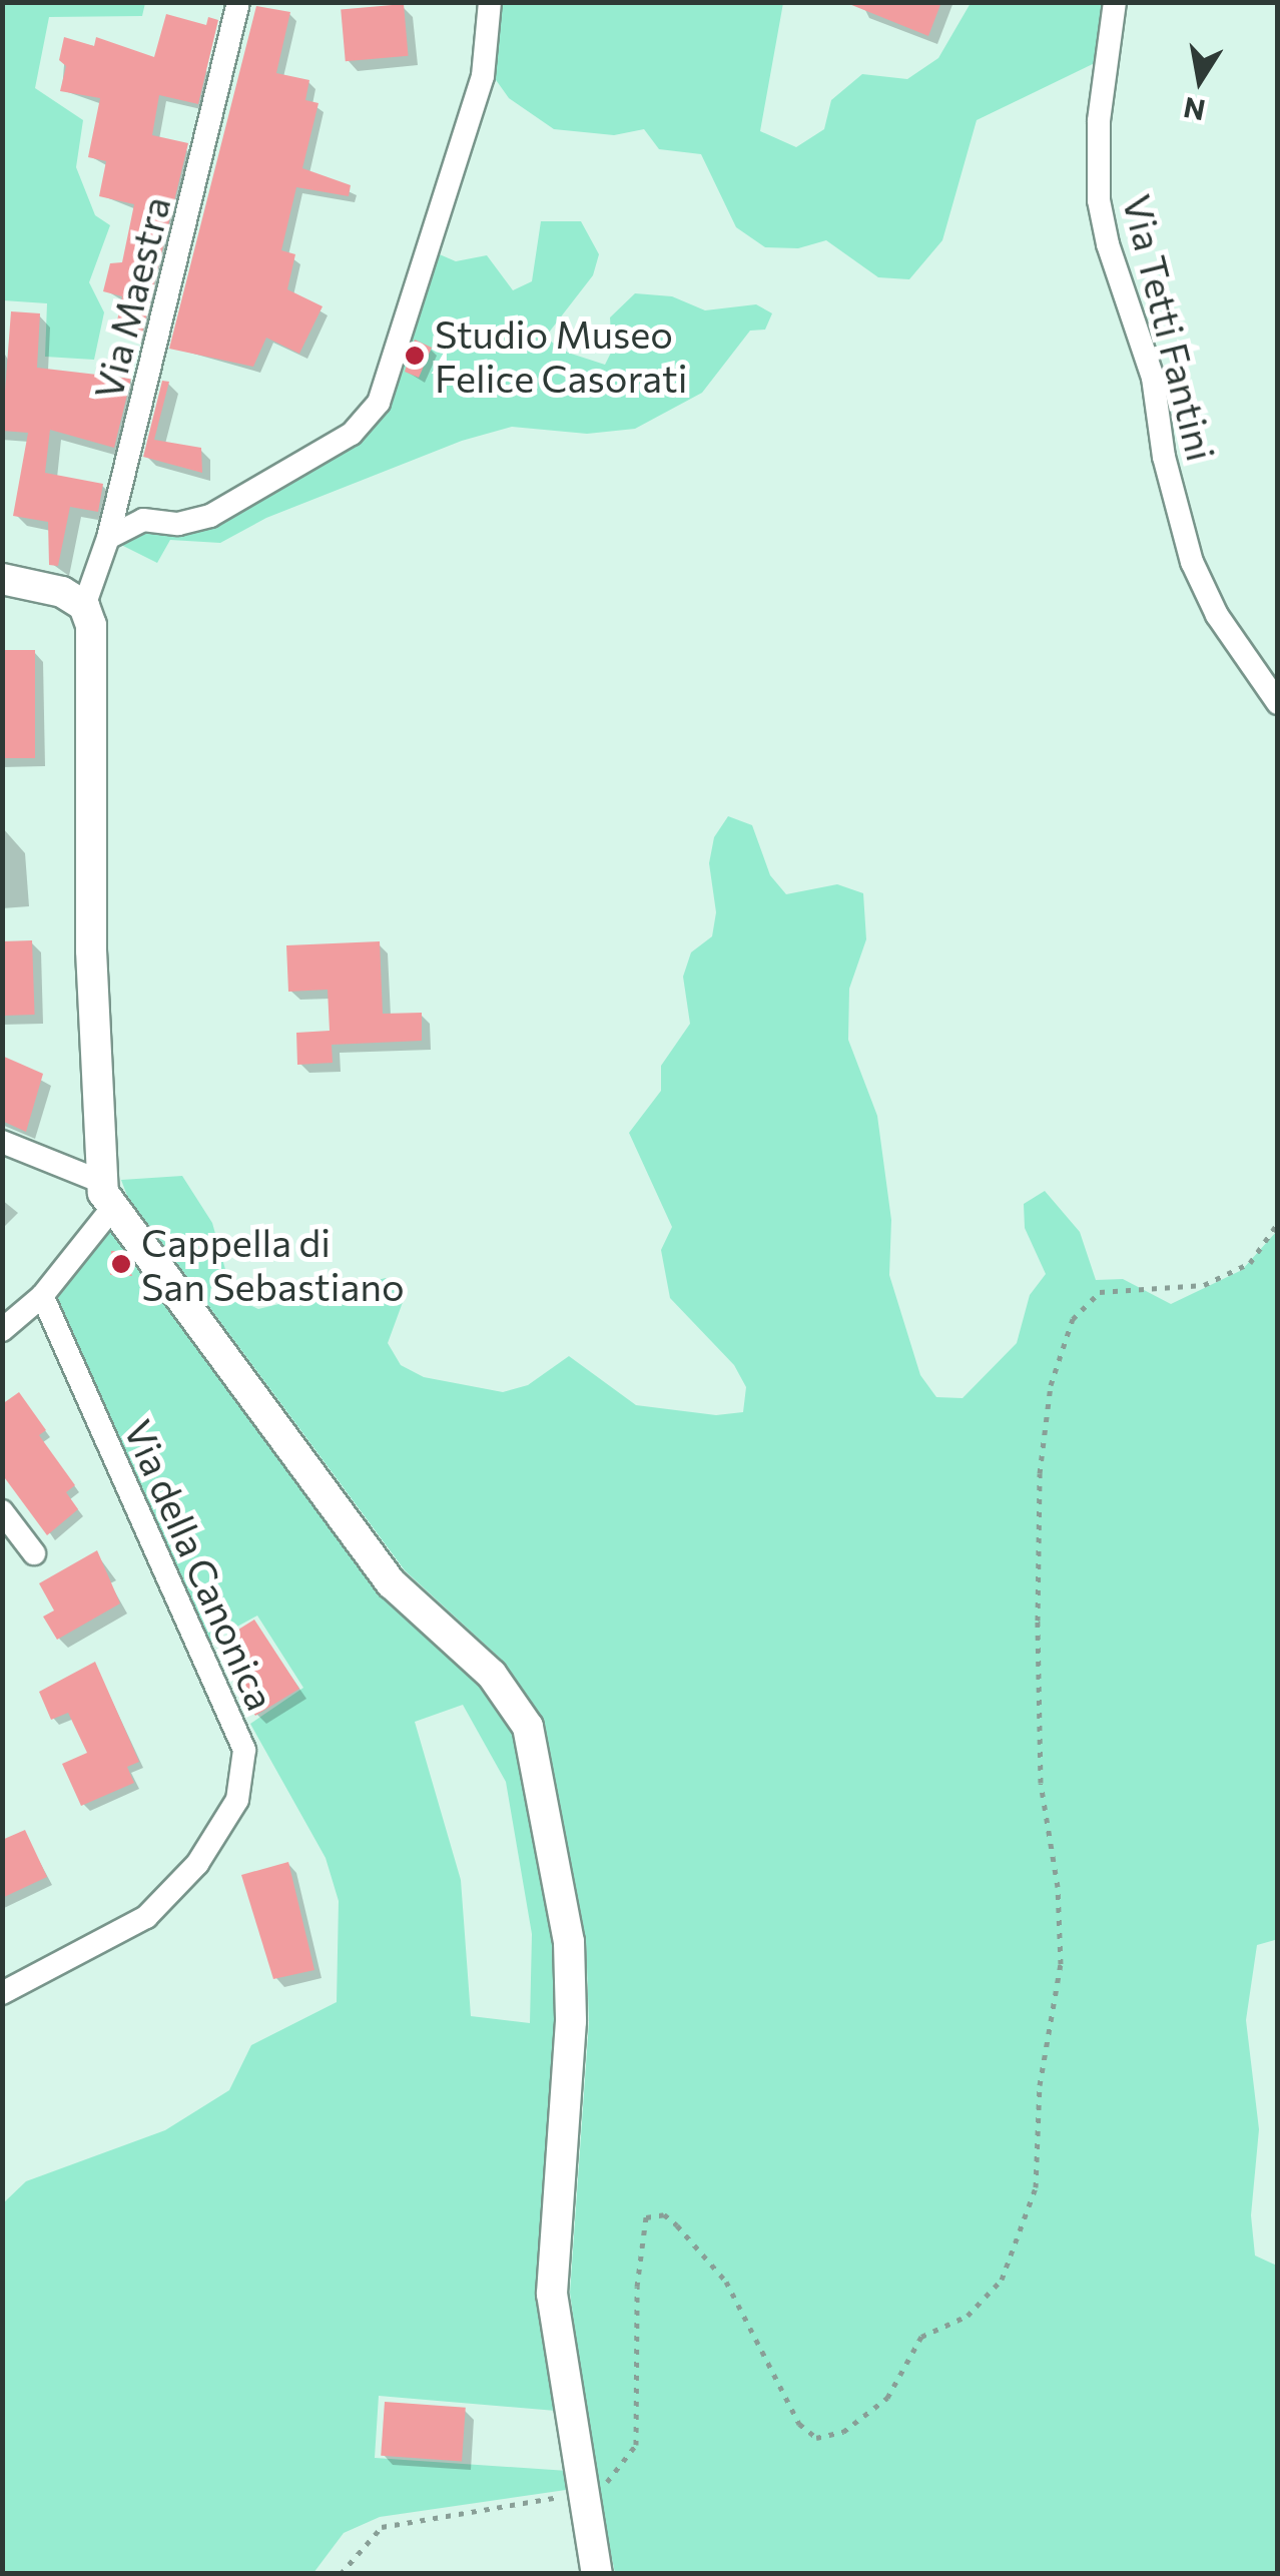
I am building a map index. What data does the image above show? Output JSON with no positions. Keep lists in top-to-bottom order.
{
  "streets": {
    "street": ["Via Maestra", "Via Tetti Fantini", "Via della Canonica"]
  },
  "places": ["Studio Museo Felice Casorati", "Cappella di San Sebastiano"],
  "north": "bottom"
}
